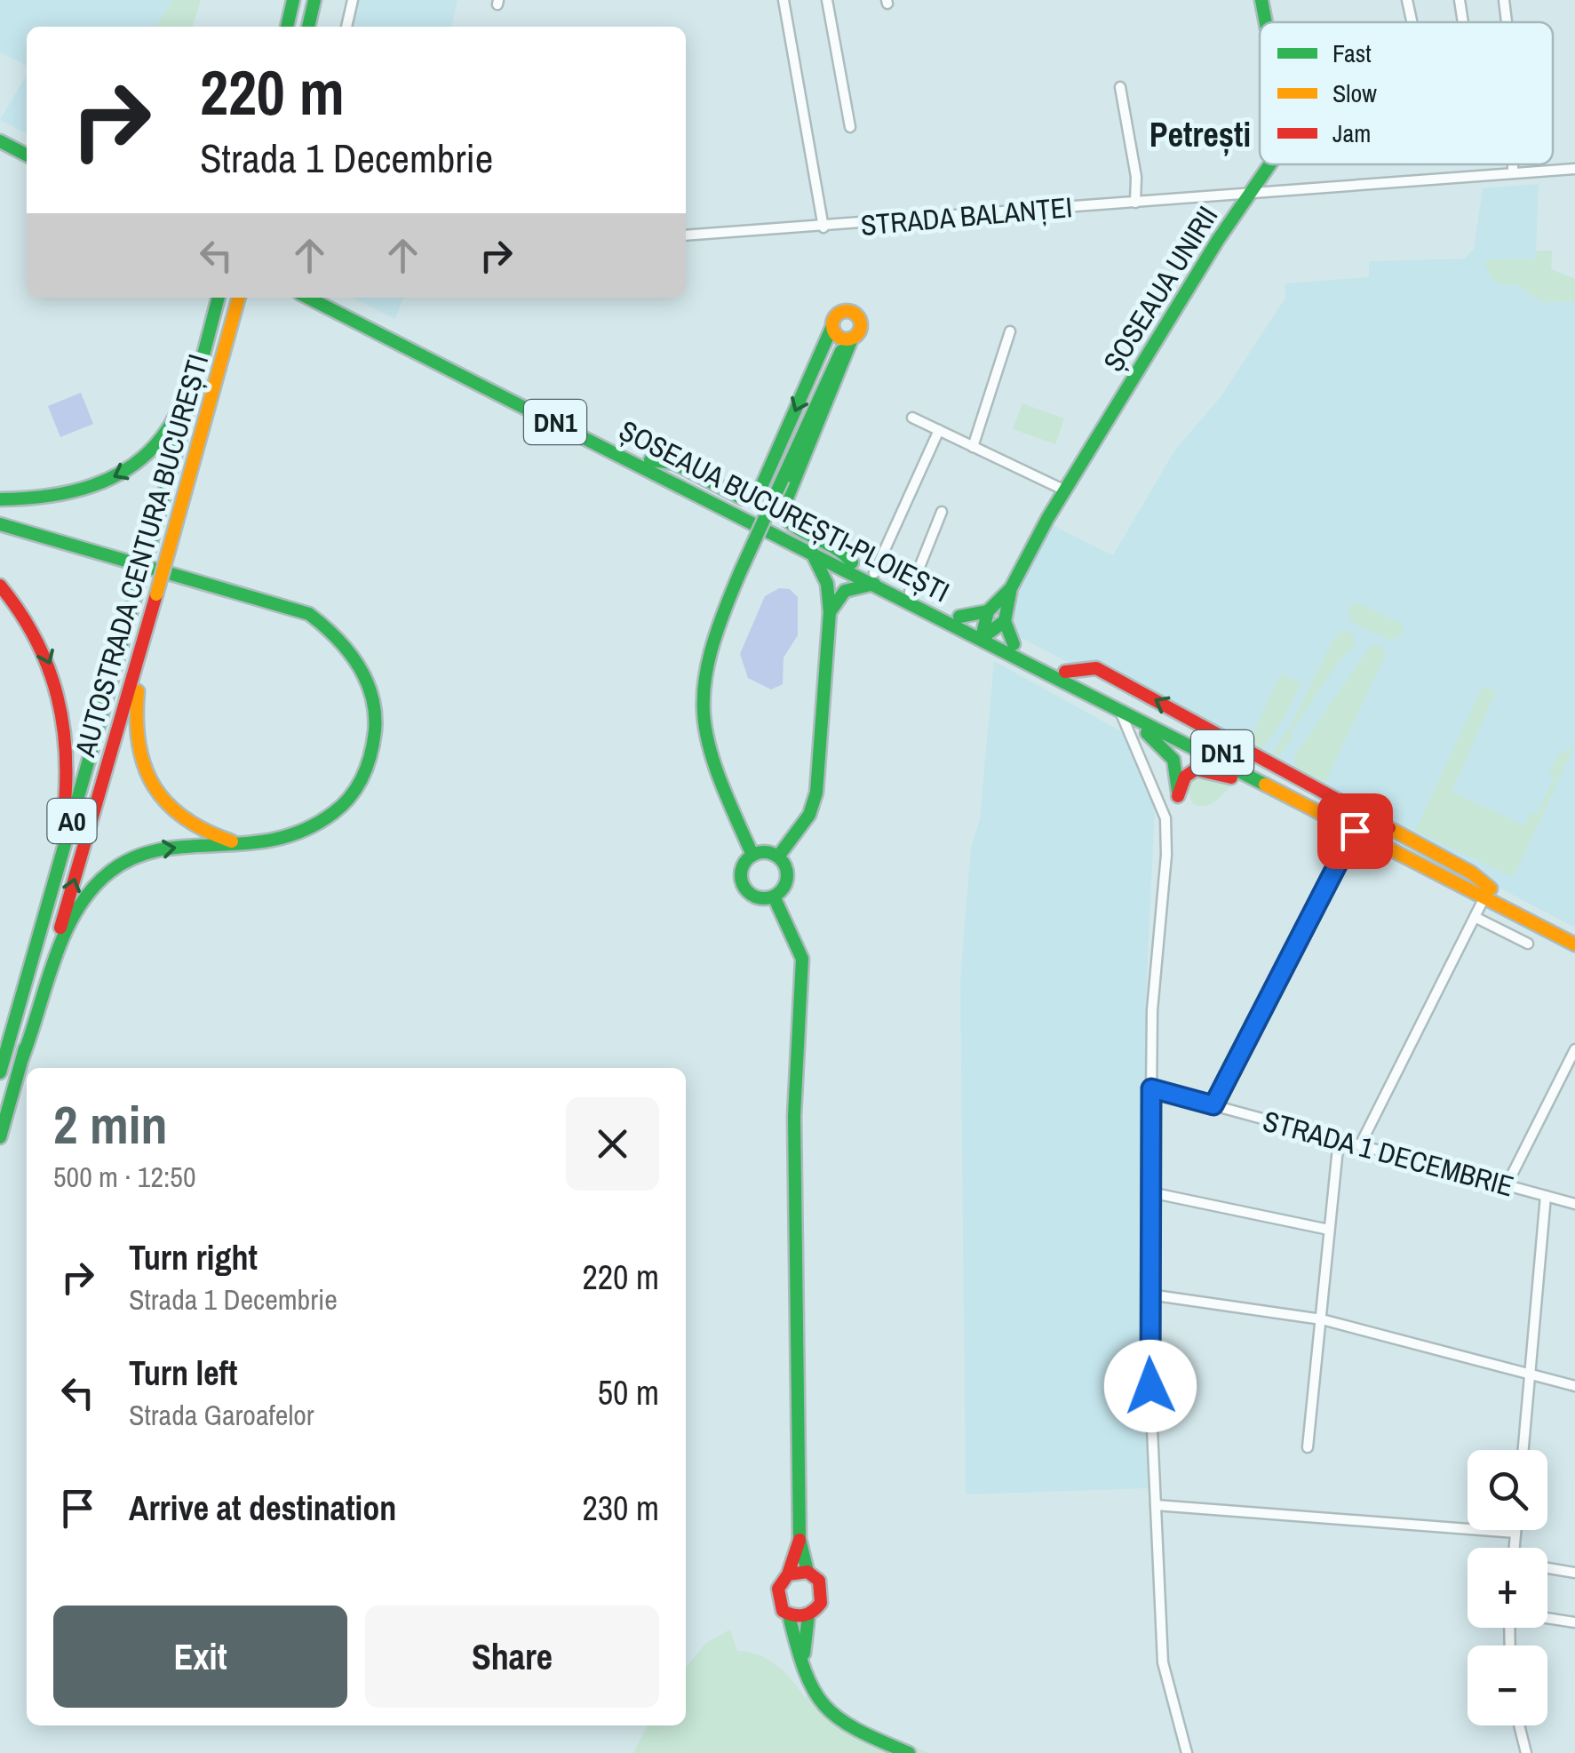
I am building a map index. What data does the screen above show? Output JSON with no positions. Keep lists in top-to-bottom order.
{
  "streets": {
    "main road": [
      "ȘOSEAUA UNIRII",
      "DN1",
      "ȘOSEAUA BUCUREȘTI-PLOIEȘTI",
      "AUTOSTRADA CENTURA BUCUREȘTI",
      "A0"
    ],
    "street": ["STRADA BALANȚEI", "STRADA 1 DECEMBRIE"]
  },
  "crossings": [
    ["STRADA BALANȚEI", "ȘOSEAUA UNIRII"],
    ["DN1", "ȘOSEAUA BUCUREȘTI-PLOIEȘTI"]
  ],
  "districts": ["Petrești"],
  "legend": ["Fast", "Slow", "Jam"],
  "page": {
    "turn": ["220 m", "Strada 1 Decembrie"],
    "heading": ["2 min", "500 m · 12:50"],
    "list": [
      {
        "name": "Turn right",
        "note": "Strada 1 Decembrie",
        "value": "220 m"
      },
      {
        "name": "Turn left",
        "note": "Strada Garoafelor",
        "value": "50 m"
      },
      {
        "name": "Arrive at destination",
        "value": "230 m"
      }
    ],
    "map_buttons": ["+", "−"],
    "buttons": ["Exit", "Share"]
  }
}
